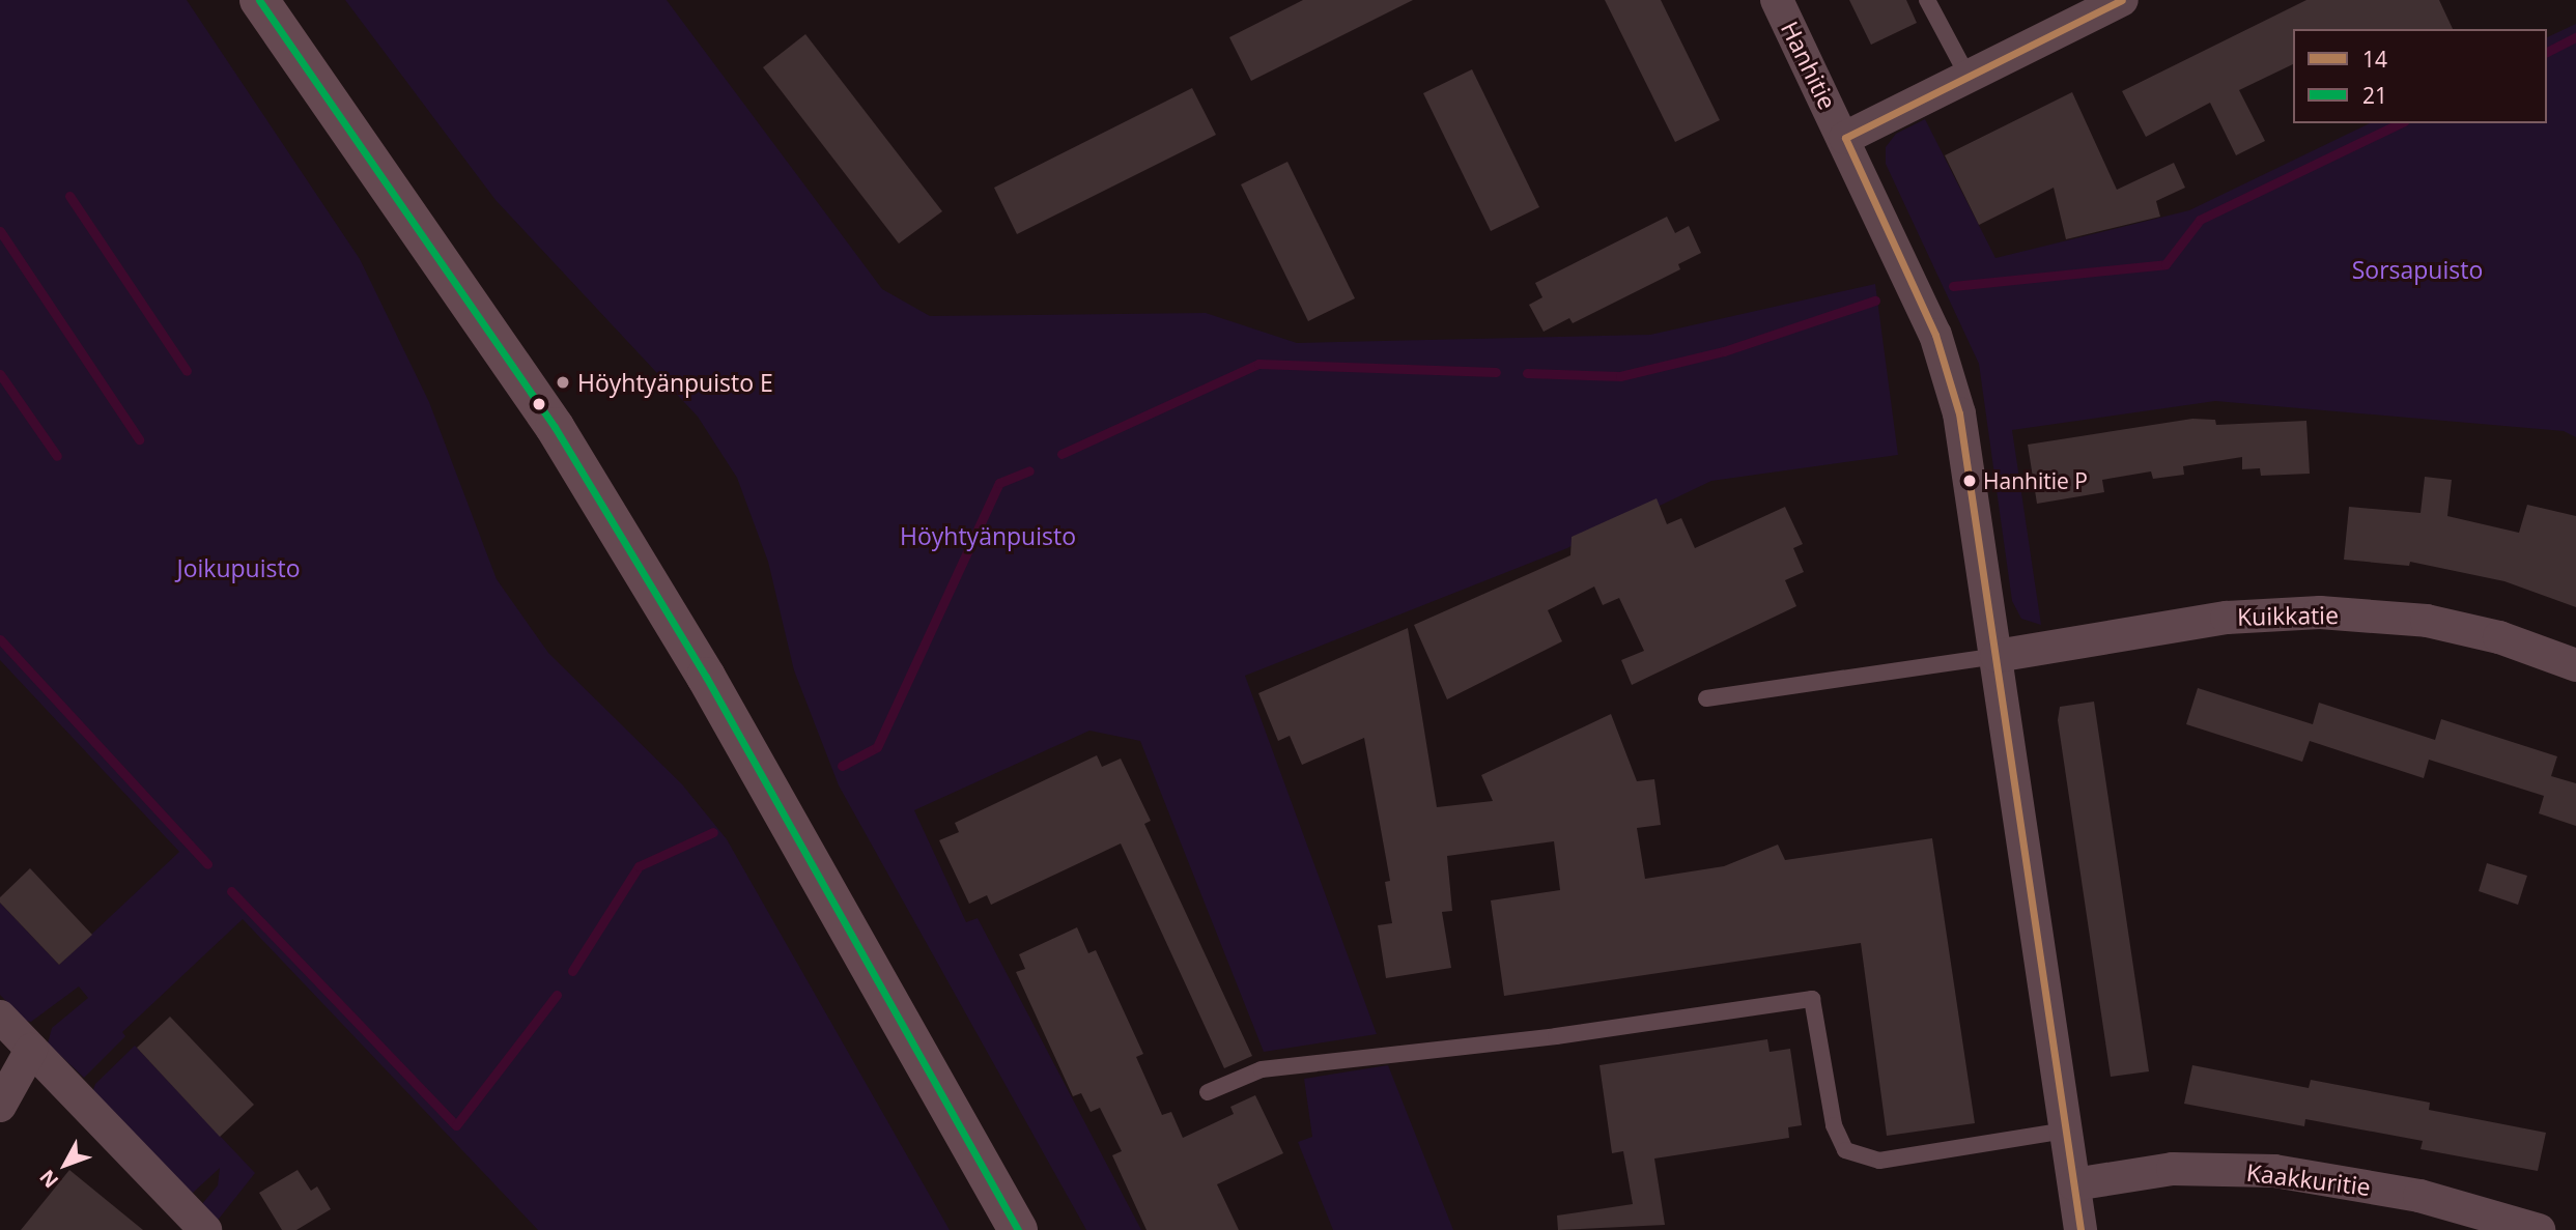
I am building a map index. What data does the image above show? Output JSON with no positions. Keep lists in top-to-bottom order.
{
  "streets": {
    "street": ["Hanhitie", "Kuikkatie", "Kaakkuritie"]
  },
  "crossings": [
    ["Hanhitie", "Kuikkatie"],
    ["Hanhitie", "Kaakkuritie"]
  ],
  "parks": ["Sorsapuisto", "Höyhtyänpuisto", "Joikupuisto"],
  "places": ["Höyhtyänpuisto E", "Hanhitie P"],
  "lines": ["transit line 14", "transit line 21"],
  "legend": ["14", "21"],
  "north": "bottom left"
}
